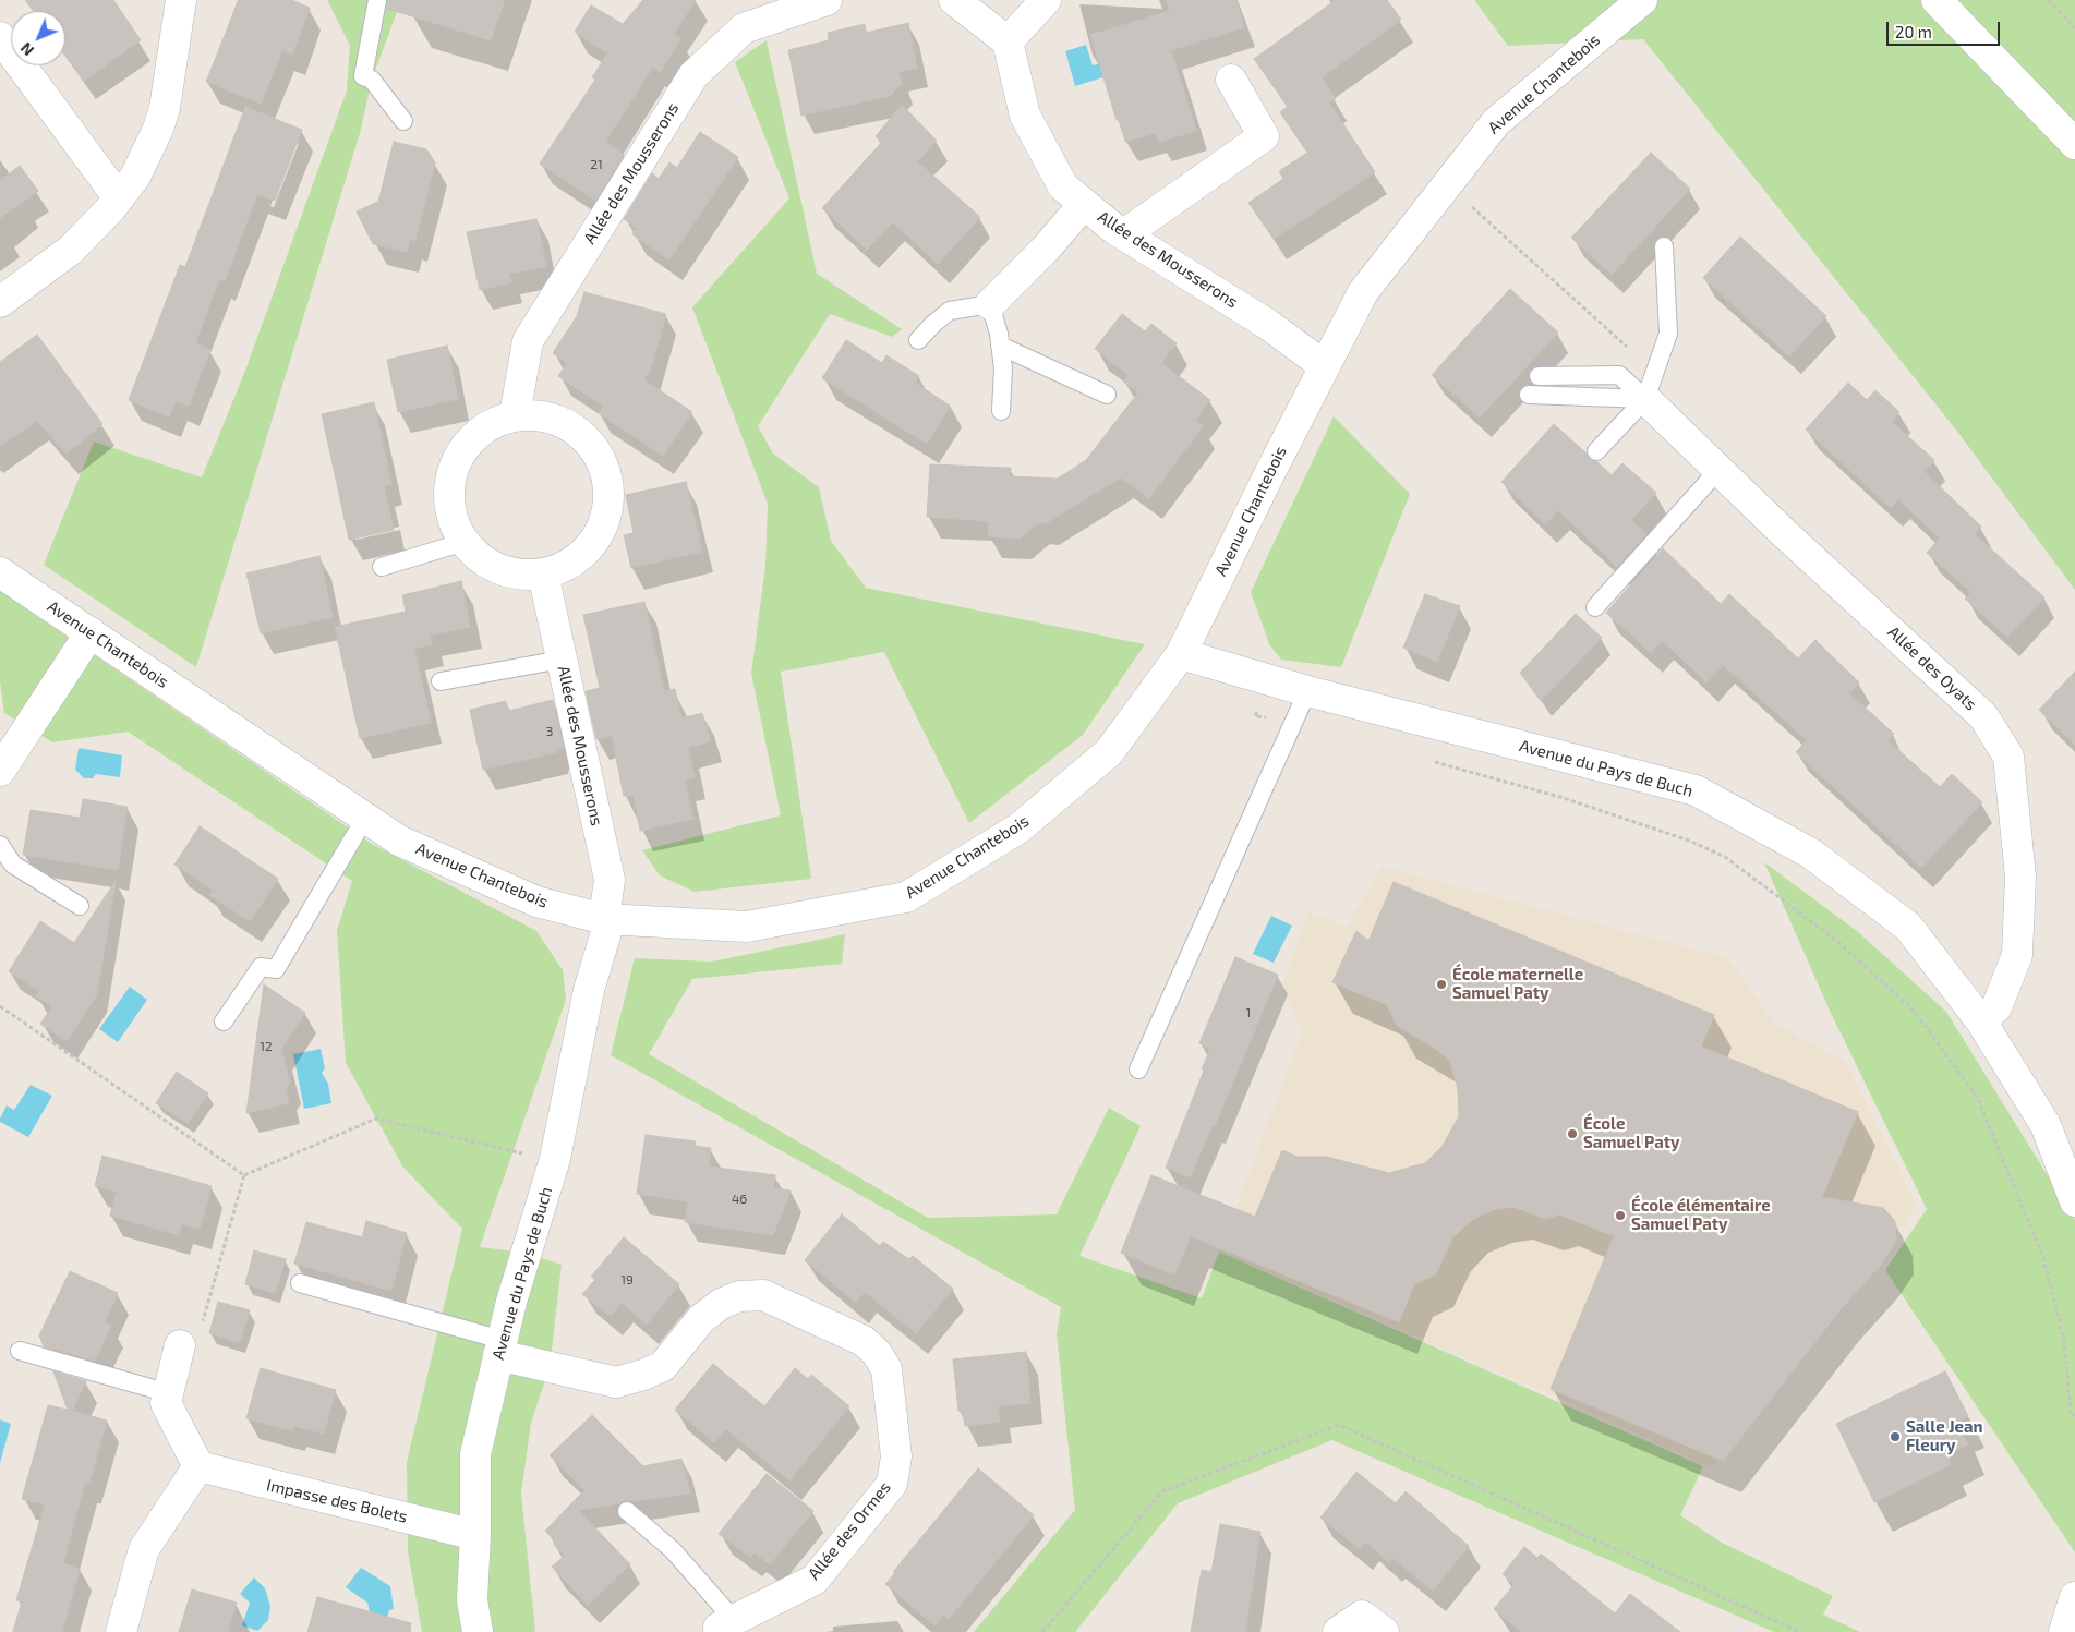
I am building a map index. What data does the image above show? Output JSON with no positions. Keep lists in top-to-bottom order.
{
  "streets": {
    "street": [
      "Avenue Chantebois",
      "Allée des Mousserons",
      "Allée des Oyats",
      "Avenue du Pays de Buch",
      "Impasse des Bolets",
      "Allée des Ormes"
    ]
  },
  "crossings": [
    ["Avenue Chantebois", "Allée des Mousserons"],
    ["Avenue Chantebois", "Avenue du Pays de Buch"],
    ["Allée des Mousserons", "Avenue du Pays de Buch"],
    ["Allée des Oyats", "Avenue du Pays de Buch"],
    ["Avenue du Pays de Buch", "Impasse des Bolets"],
    ["Avenue du Pays de Buch", "Allée des Ormes"]
  ],
  "places": [
    "École maternelle Samuel Paty",
    "École Samuel Paty",
    "École élémentaire Samuel Paty",
    "Salle Jean Fleury"
  ],
  "house_numbers": [
    "21",
    "3",
    "1",
    "12",
    "46",
    "19"
  ],
  "scale_bar": "20 m",
  "north": "bottom left"
}
